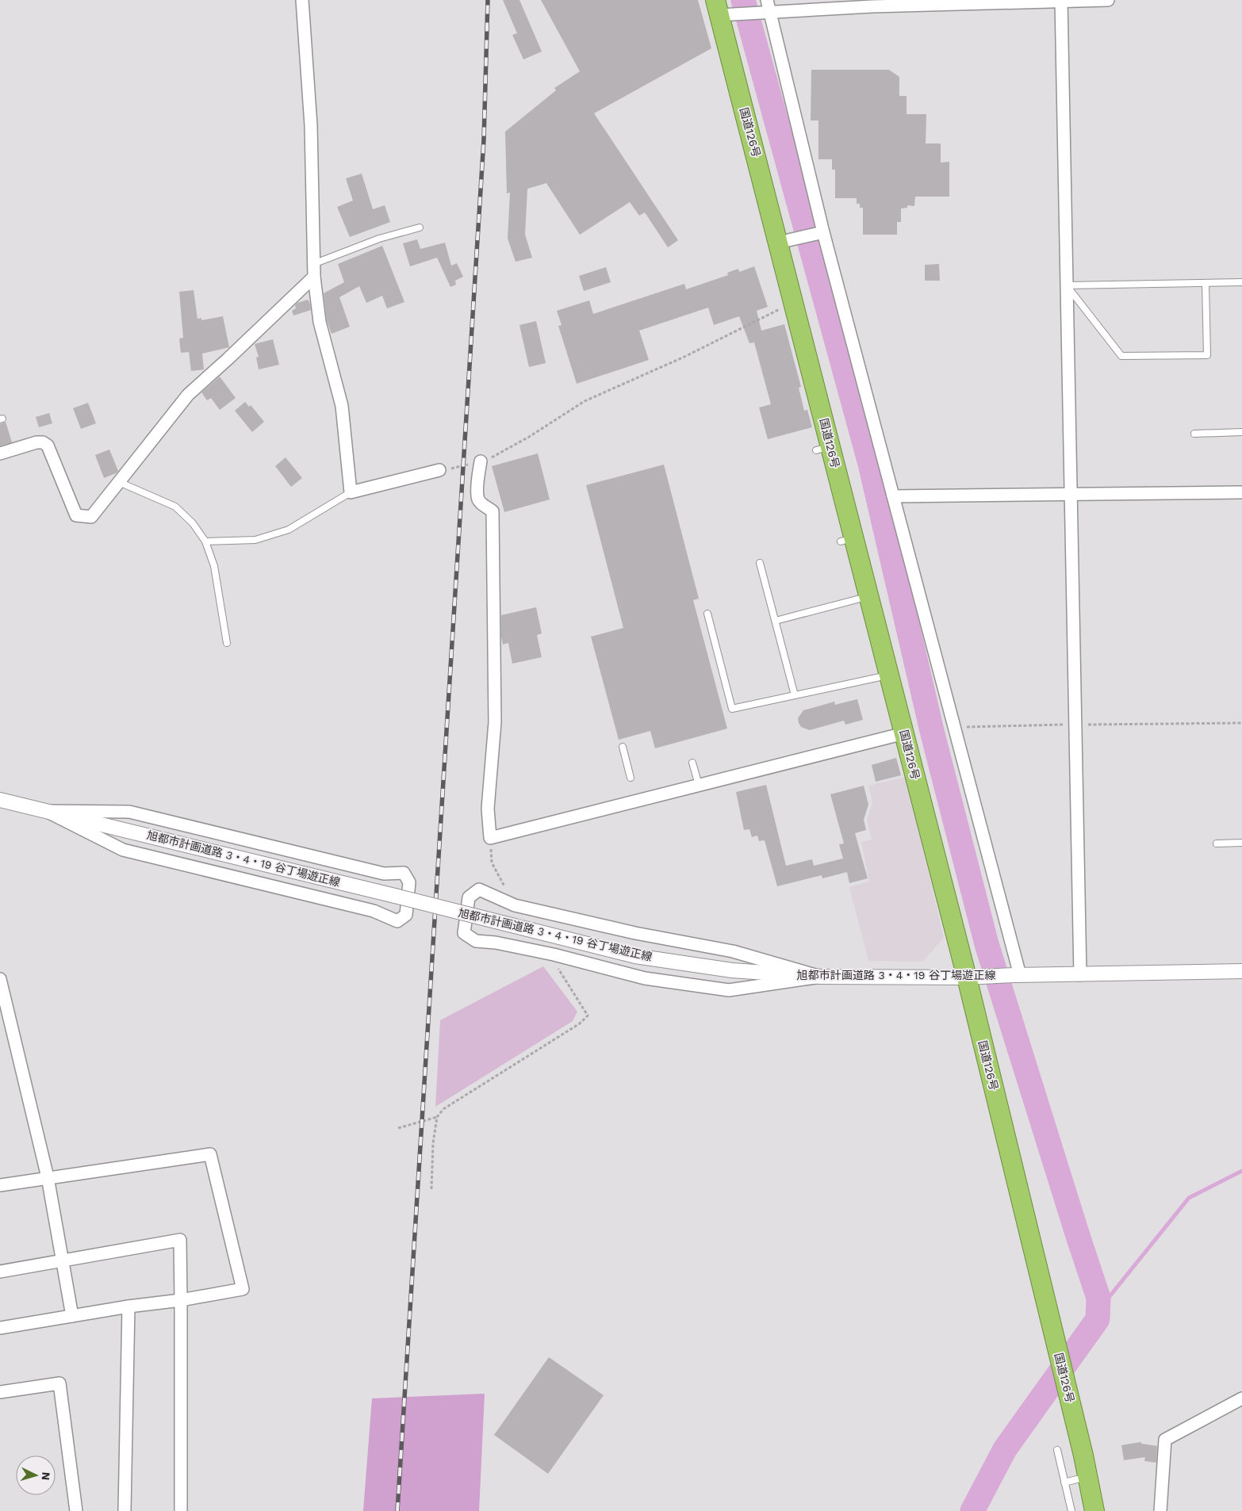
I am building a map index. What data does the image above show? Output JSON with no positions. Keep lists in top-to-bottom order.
{
  "streets": {
    "highway": ["国道126号"],
    "street": ["旭都市計画道路 3・4・19 谷丁場遊正線"]
  },
  "crossings": [
    ["国道126号", "旭都市計画道路 3・4・19 谷丁場遊正線"]
  ],
  "north": "right"
}
